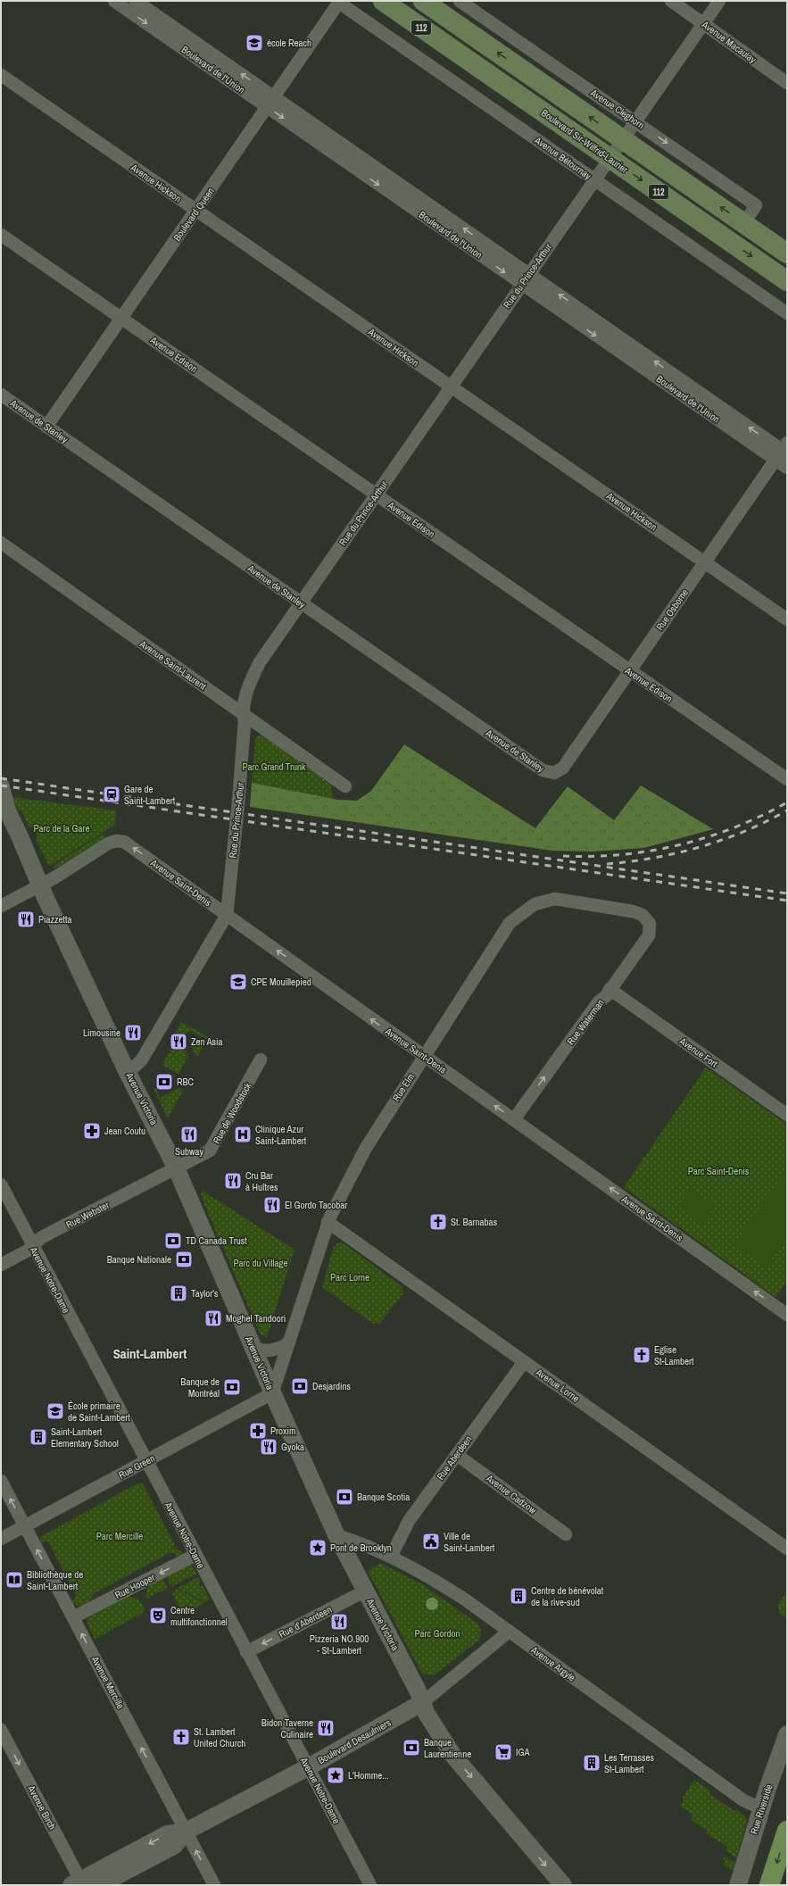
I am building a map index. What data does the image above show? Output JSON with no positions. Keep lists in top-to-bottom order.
{
  "streets": {
    "main road": ["112", "Boulevard Sir-Wilfrid-Laurier"],
    "street": [
      "Avenue Macaulay",
      "Boulevard de l'Union",
      "Avenue Cleghorn",
      "Avenue Bétournay",
      "Avenue Hickson",
      "Boulevard Queen",
      "Rue du Prince-Arthur",
      "Avenue Edison",
      "Avenue de Stanley",
      "Rue Osborne",
      "Avenue Saint-Laurent",
      "Avenue Saint-Denis",
      "Rue Waterman",
      "Avenue Fort",
      "Rue Elm",
      "Avenue Victoria",
      "Rue de Woodstock",
      "Rue Webster",
      "Avenue Notre-Dame",
      "Avenue Lorne",
      "Rue Aberdeen",
      "Rue Green",
      "Avenue Cadzow",
      "Rue Hooper",
      "Rue d'Aberdeen",
      "Avenue Argyle",
      "Avenue Mercille",
      "Boulevard Desaulniers",
      "Avenue Birch",
      "Rue Riverside"
    ]
  },
  "crossings": [
    ["112", "Avenue Cleghorn"],
    ["112", "Rue du Prince-Arthur"],
    ["Avenue Macaulay", "Rue du Prince-Arthur"],
    ["Boulevard de l'Union", "Boulevard Queen"],
    ["Boulevard de l'Union", "Rue du Prince-Arthur"],
    ["Boulevard de l'Union", "Rue Osborne"],
    ["Avenue Cleghorn", "Rue du Prince-Arthur"],
    ["Boulevard Sir-Wilfrid-Laurier", "Rue du Prince-Arthur"],
    ["Avenue Bétournay", "Boulevard Queen"],
    ["Avenue Bétournay", "Rue du Prince-Arthur"],
    ["Avenue Hickson", "Boulevard Queen"],
    ["Avenue Hickson", "Rue du Prince-Arthur"],
    ["Avenue Hickson", "Rue Osborne"],
    ["Boulevard Queen", "Avenue Edison"],
    ["Boulevard Queen", "Avenue de Stanley"],
    ["Rue du Prince-Arthur", "Avenue Edison"],
    ["Rue du Prince-Arthur", "Avenue de Stanley"],
    ["Rue du Prince-Arthur", "Avenue Saint-Laurent"],
    ["Rue du Prince-Arthur", "Avenue Saint-Denis"],
    ["Rue du Prince-Arthur", "Avenue Victoria"],
    ["Avenue Edison", "Rue Osborne"],
    ["Avenue de Stanley", "Rue Osborne"],
    ["Avenue Saint-Denis", "Rue Waterman"],
    ["Avenue Saint-Denis", "Rue Elm"],
    ["Avenue Saint-Denis", "Avenue Victoria"],
    ["Rue Waterman", "Avenue Fort"],
    ["Rue Waterman", "Rue Elm"],
    ["Rue Elm", "Avenue Victoria"],
    ["Rue Elm", "Avenue Lorne"],
    ["Rue Elm", "Rue Green"],
    ["Avenue Victoria", "Rue de Woodstock"],
    ["Avenue Victoria", "Rue Webster"],
    ["Avenue Victoria", "Rue Green"],
    ["Avenue Victoria", "Rue d'Aberdeen"],
    ["Avenue Victoria", "Avenue Argyle"],
    ["Avenue Victoria", "Boulevard Desaulniers"],
    ["Rue de Woodstock", "Rue Webster"],
    ["Rue Webster", "Avenue Notre-Dame"],
    ["Avenue Notre-Dame", "Rue Green"],
    ["Avenue Notre-Dame", "Rue Hooper"],
    ["Avenue Notre-Dame", "Rue d'Aberdeen"],
    ["Avenue Notre-Dame", "Boulevard Desaulniers"],
    ["Avenue Lorne", "Rue Aberdeen"],
    ["Rue Aberdeen", "Avenue Cadzow"],
    ["Rue Aberdeen", "Avenue Argyle"],
    ["Rue Green", "Avenue Mercille"],
    ["Rue Hooper", "Avenue Mercille"],
    ["Avenue Argyle", "Boulevard Desaulniers"],
    ["Avenue Argyle", "Rue Riverside"],
    ["Avenue Mercille", "Boulevard Desaulniers"],
    ["Boulevard Desaulniers", "Avenue Birch"]
  ],
  "one_way": [
    "Avenue Cleghorn",
    "Avenue Saint-Denis",
    "Rue Waterman",
    "Rue Hooper",
    "Rue d'Aberdeen",
    "Avenue Mercille",
    "Avenue Birch"
  ],
  "districts": ["Saint-Lambert"],
  "parks": [
    "Parc Grand Trunk",
    "Parc de la Gare",
    "Parc Saint-Denis",
    "Parc du Village",
    "Parc Lorne",
    "Parc Mercille",
    "Parc Gordon"
  ],
  "places": {
    "school or university": ["école Reach", "CPE Mouillepied", "École primaire de Saint-Lambert"],
    "station": ["Gare de Saint-Lambert"],
    "restaurant": [
      "Piazzetta",
      "Limousine",
      "Zen Asia",
      "Subway",
      "Cru Bar à Huîtres",
      "El Gordo Tacobar",
      "Moghel Tandoori",
      "Gyoka",
      "Pizzeria NO.900 - St-Lambert",
      "Bidon Taverne Culinaire"
    ],
    "bank": [
      "RBC",
      "TD Canada Trust",
      "Banque Nationale",
      "Desjardins",
      "Banque de Montréal",
      "Banque Scotia",
      "Banque Laurentienne"
    ],
    "pharmacy": ["Jean Coutu", "Proxim"],
    "hospital": ["Clinique Azur Saint-Lambert"],
    "church": ["St. Barnabas", "Eglise St-Lambert", "St. Lambert United Church"],
    "building": [
      "Taylor's",
      "Saint-Lambert Elementary School",
      "Centre de bénévolat de la rive-sud",
      "Les Terrasses St-Lambert"
    ],
    "public building": ["Ville de Saint-Lambert"],
    "place": ["Pont de Brooklyn", "L'Homme..."],
    "library": ["Bibliothèque de Saint-Lambert"],
    "theatre": ["Centre multifonctionnel"],
    "supermarket": ["IGA"]
  }
}
